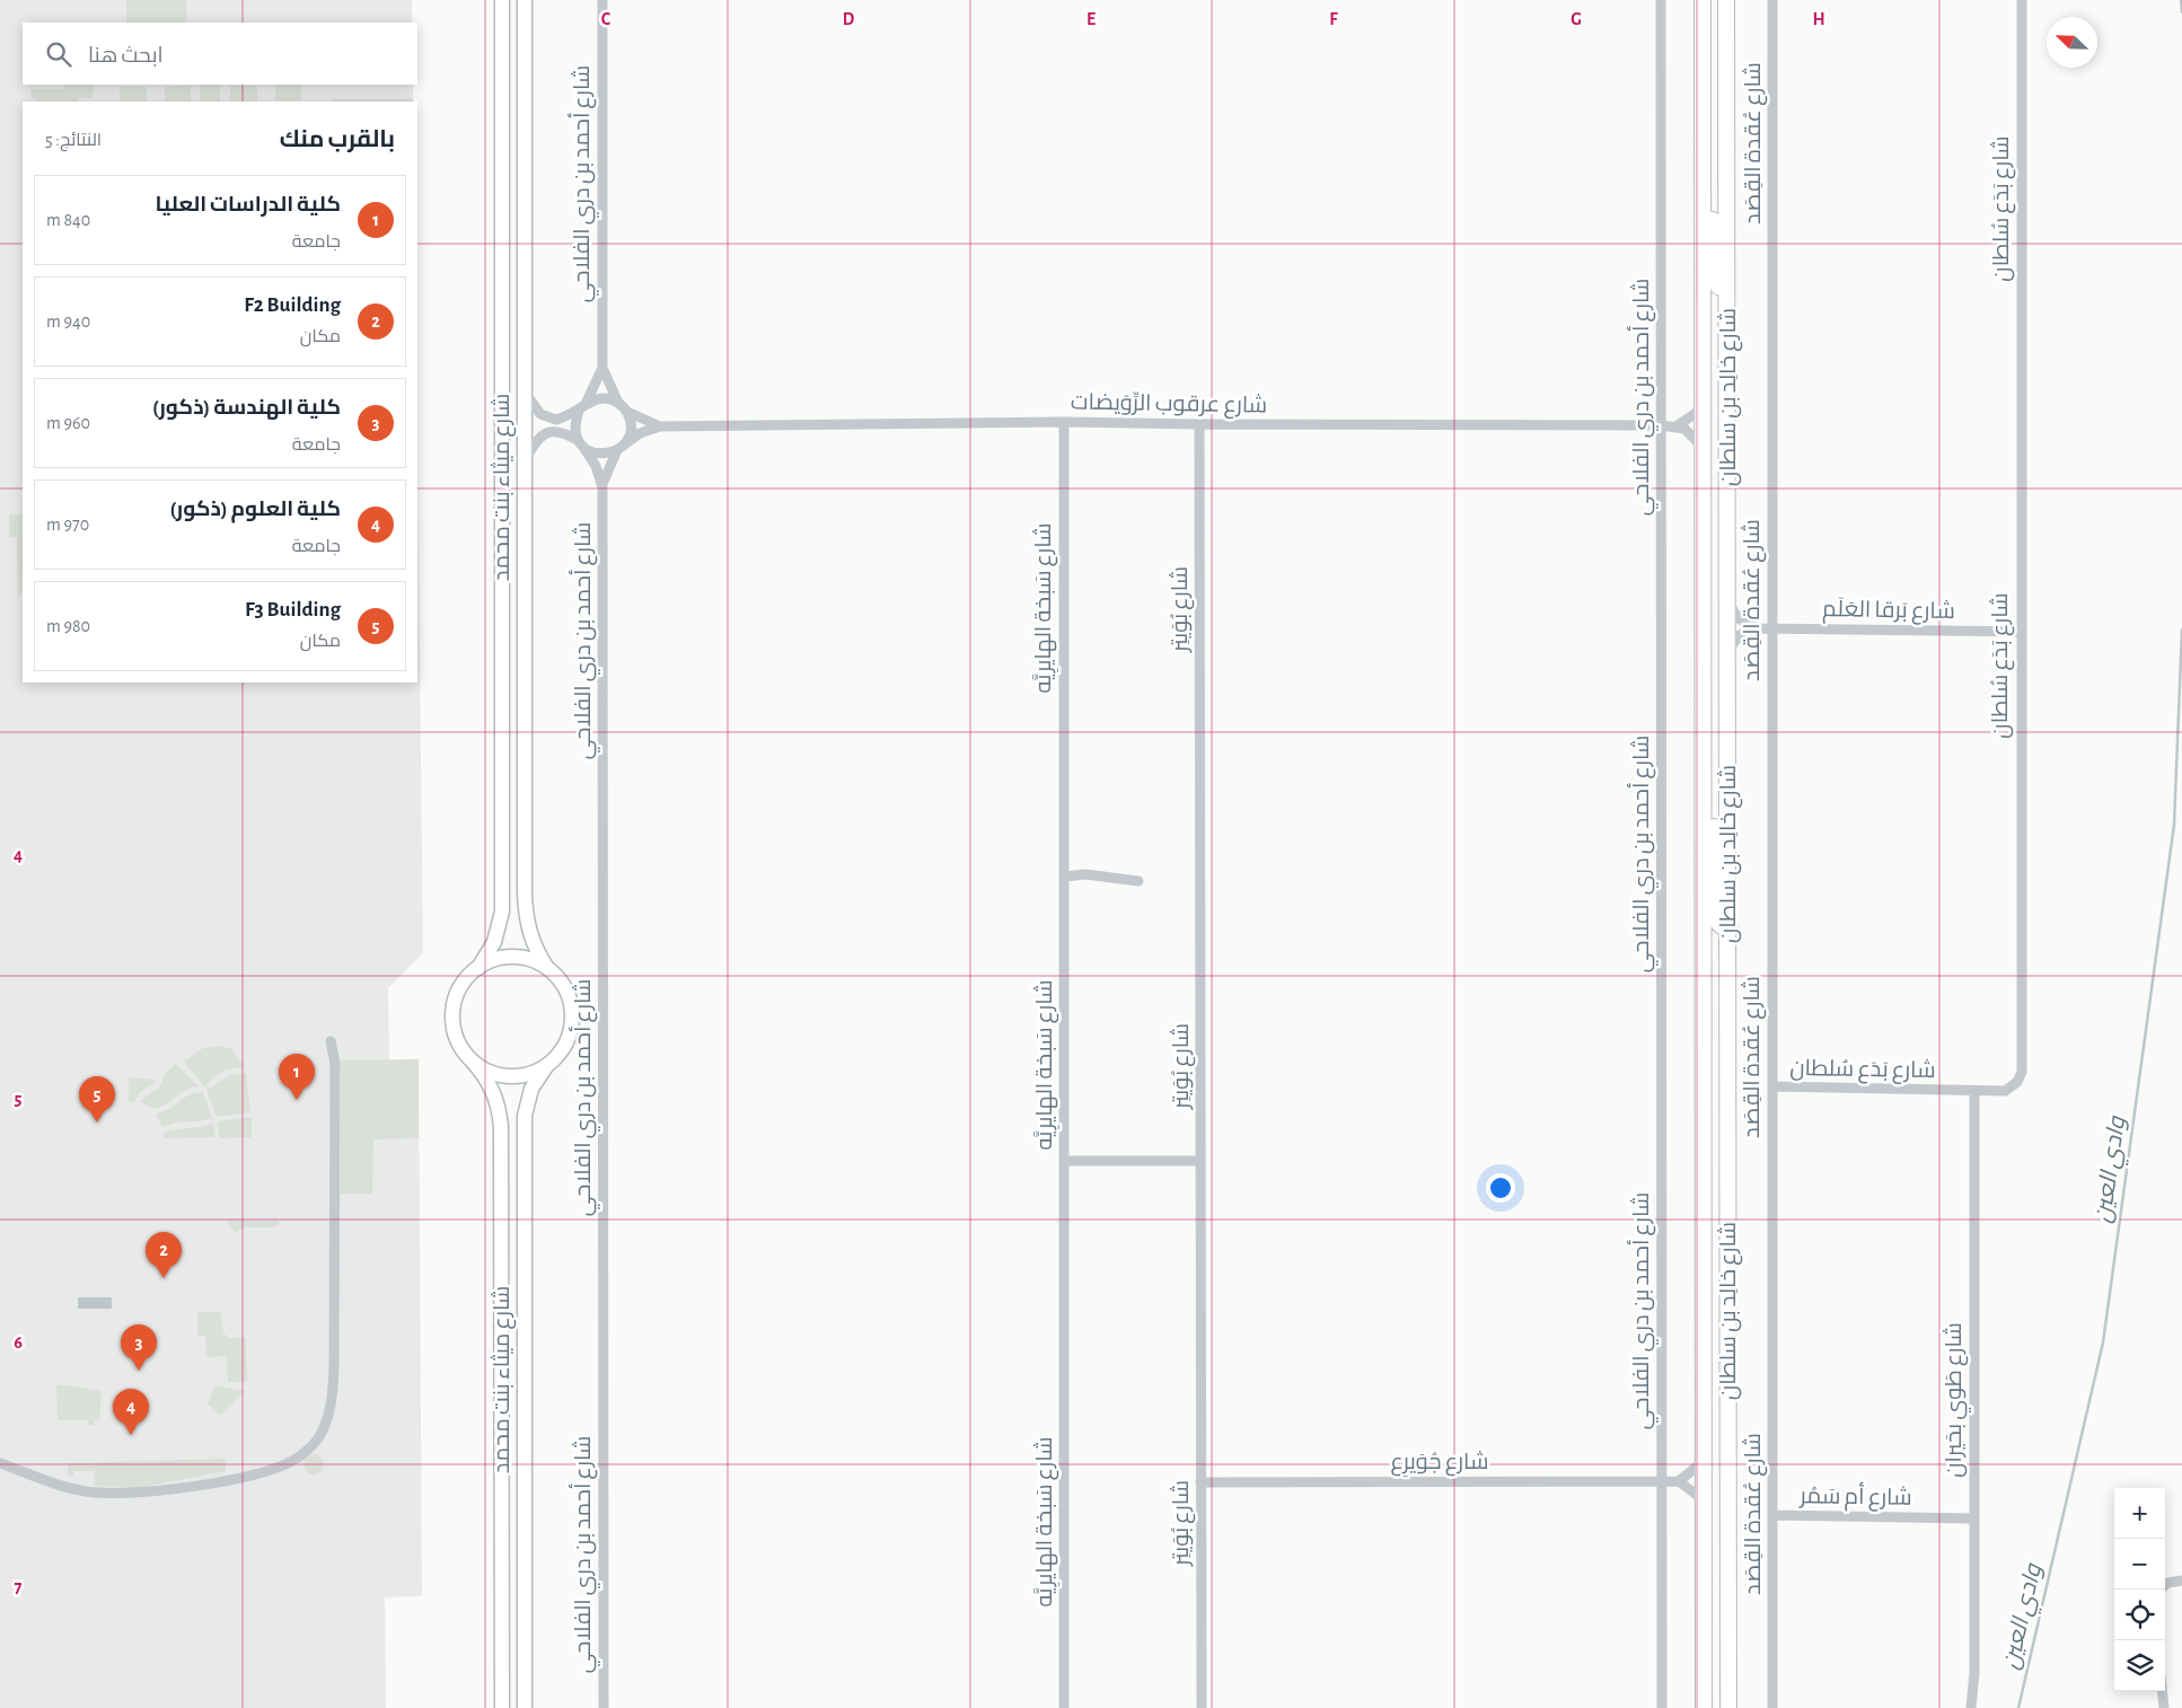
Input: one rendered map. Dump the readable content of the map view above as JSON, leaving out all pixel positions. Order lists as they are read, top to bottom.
{
  "streets": {
    "main road": ["شارع خالِد بن سلطان", "شارع ميثاء بنت محمد"],
    "street": [
      "شارع عُقدة القِصَد",
      "شارع أحمد بن دري الفلاحي",
      "شارع بَدَع سُلطان",
      "شارع عرقوب الرِّوَيضات",
      "شارع سَبخة الهايرِيَّه",
      "شارع بُوَيتِر",
      "شارع بَرقا العَلَم",
      "شارع طَوي بحَيران",
      "شارع جُوَيرِع",
      "شارع أم سَمُر"
    ]
  },
  "crossings": [
    ["شارع عُقدة القِصَد", "شارع بَدَع سُلطان"],
    ["شارع عُقدة القِصَد", "شارع بَرقا العَلَم"],
    ["شارع عُقدة القِصَد", "شارع أم سَمُر"],
    ["شارع أحمد بن دري الفلاحي", "شارع عرقوب الرِّوَيضات"],
    ["شارع أحمد بن دري الفلاحي", "شارع جُوَيرِع"],
    ["شارع بَدَع سُلطان", "شارع بَرقا العَلَم"],
    ["شارع بَدَع سُلطان", "شارع طَوي بحَيران"],
    ["شارع عرقوب الرِّوَيضات", "شارع سَبخة الهايرِيَّه"],
    ["شارع عرقوب الرِّوَيضات", "شارع بُوَيتِر"],
    ["شارع بُوَيتِر", "شارع جُوَيرِع"],
    ["شارع طَوي بحَيران", "شارع أم سَمُر"]
  ],
  "water": ["وادي العين"],
  "north": "top left",
  "page": {
    "search": "ابحث هنا",
    "heading": ["بالقرب منك", "النتائج: 5"],
    "list": [
      {
        "mark": "1",
        "name": "كلية الدراسات العليا",
        "note": "جامعة",
        "value": "840 m"
      },
      {
        "mark": "2",
        "name": "F2 Building",
        "note": "مكان",
        "value": "940 m"
      },
      {
        "mark": "3",
        "name": "كلية الهندسة (ذكور)",
        "note": "جامعة",
        "value": "960 m"
      },
      {
        "mark": "4",
        "name": "كلية العلوم (ذكور)",
        "note": "جامعة",
        "value": "970 m"
      },
      {
        "mark": "5",
        "name": "F3 Building",
        "note": "مكان",
        "value": "980 m"
      }
    ],
    "pins": [
      "1",
      "5",
      "2",
      "3",
      "4"
    ],
    "map_buttons": ["+", "−"]
  },
  "grid": {
    "columns": [
      "C",
      "D",
      "E",
      "F",
      "G",
      "H"
    ],
    "rows": [
      "4",
      "5",
      "6",
      "7"
    ]
  }
}
